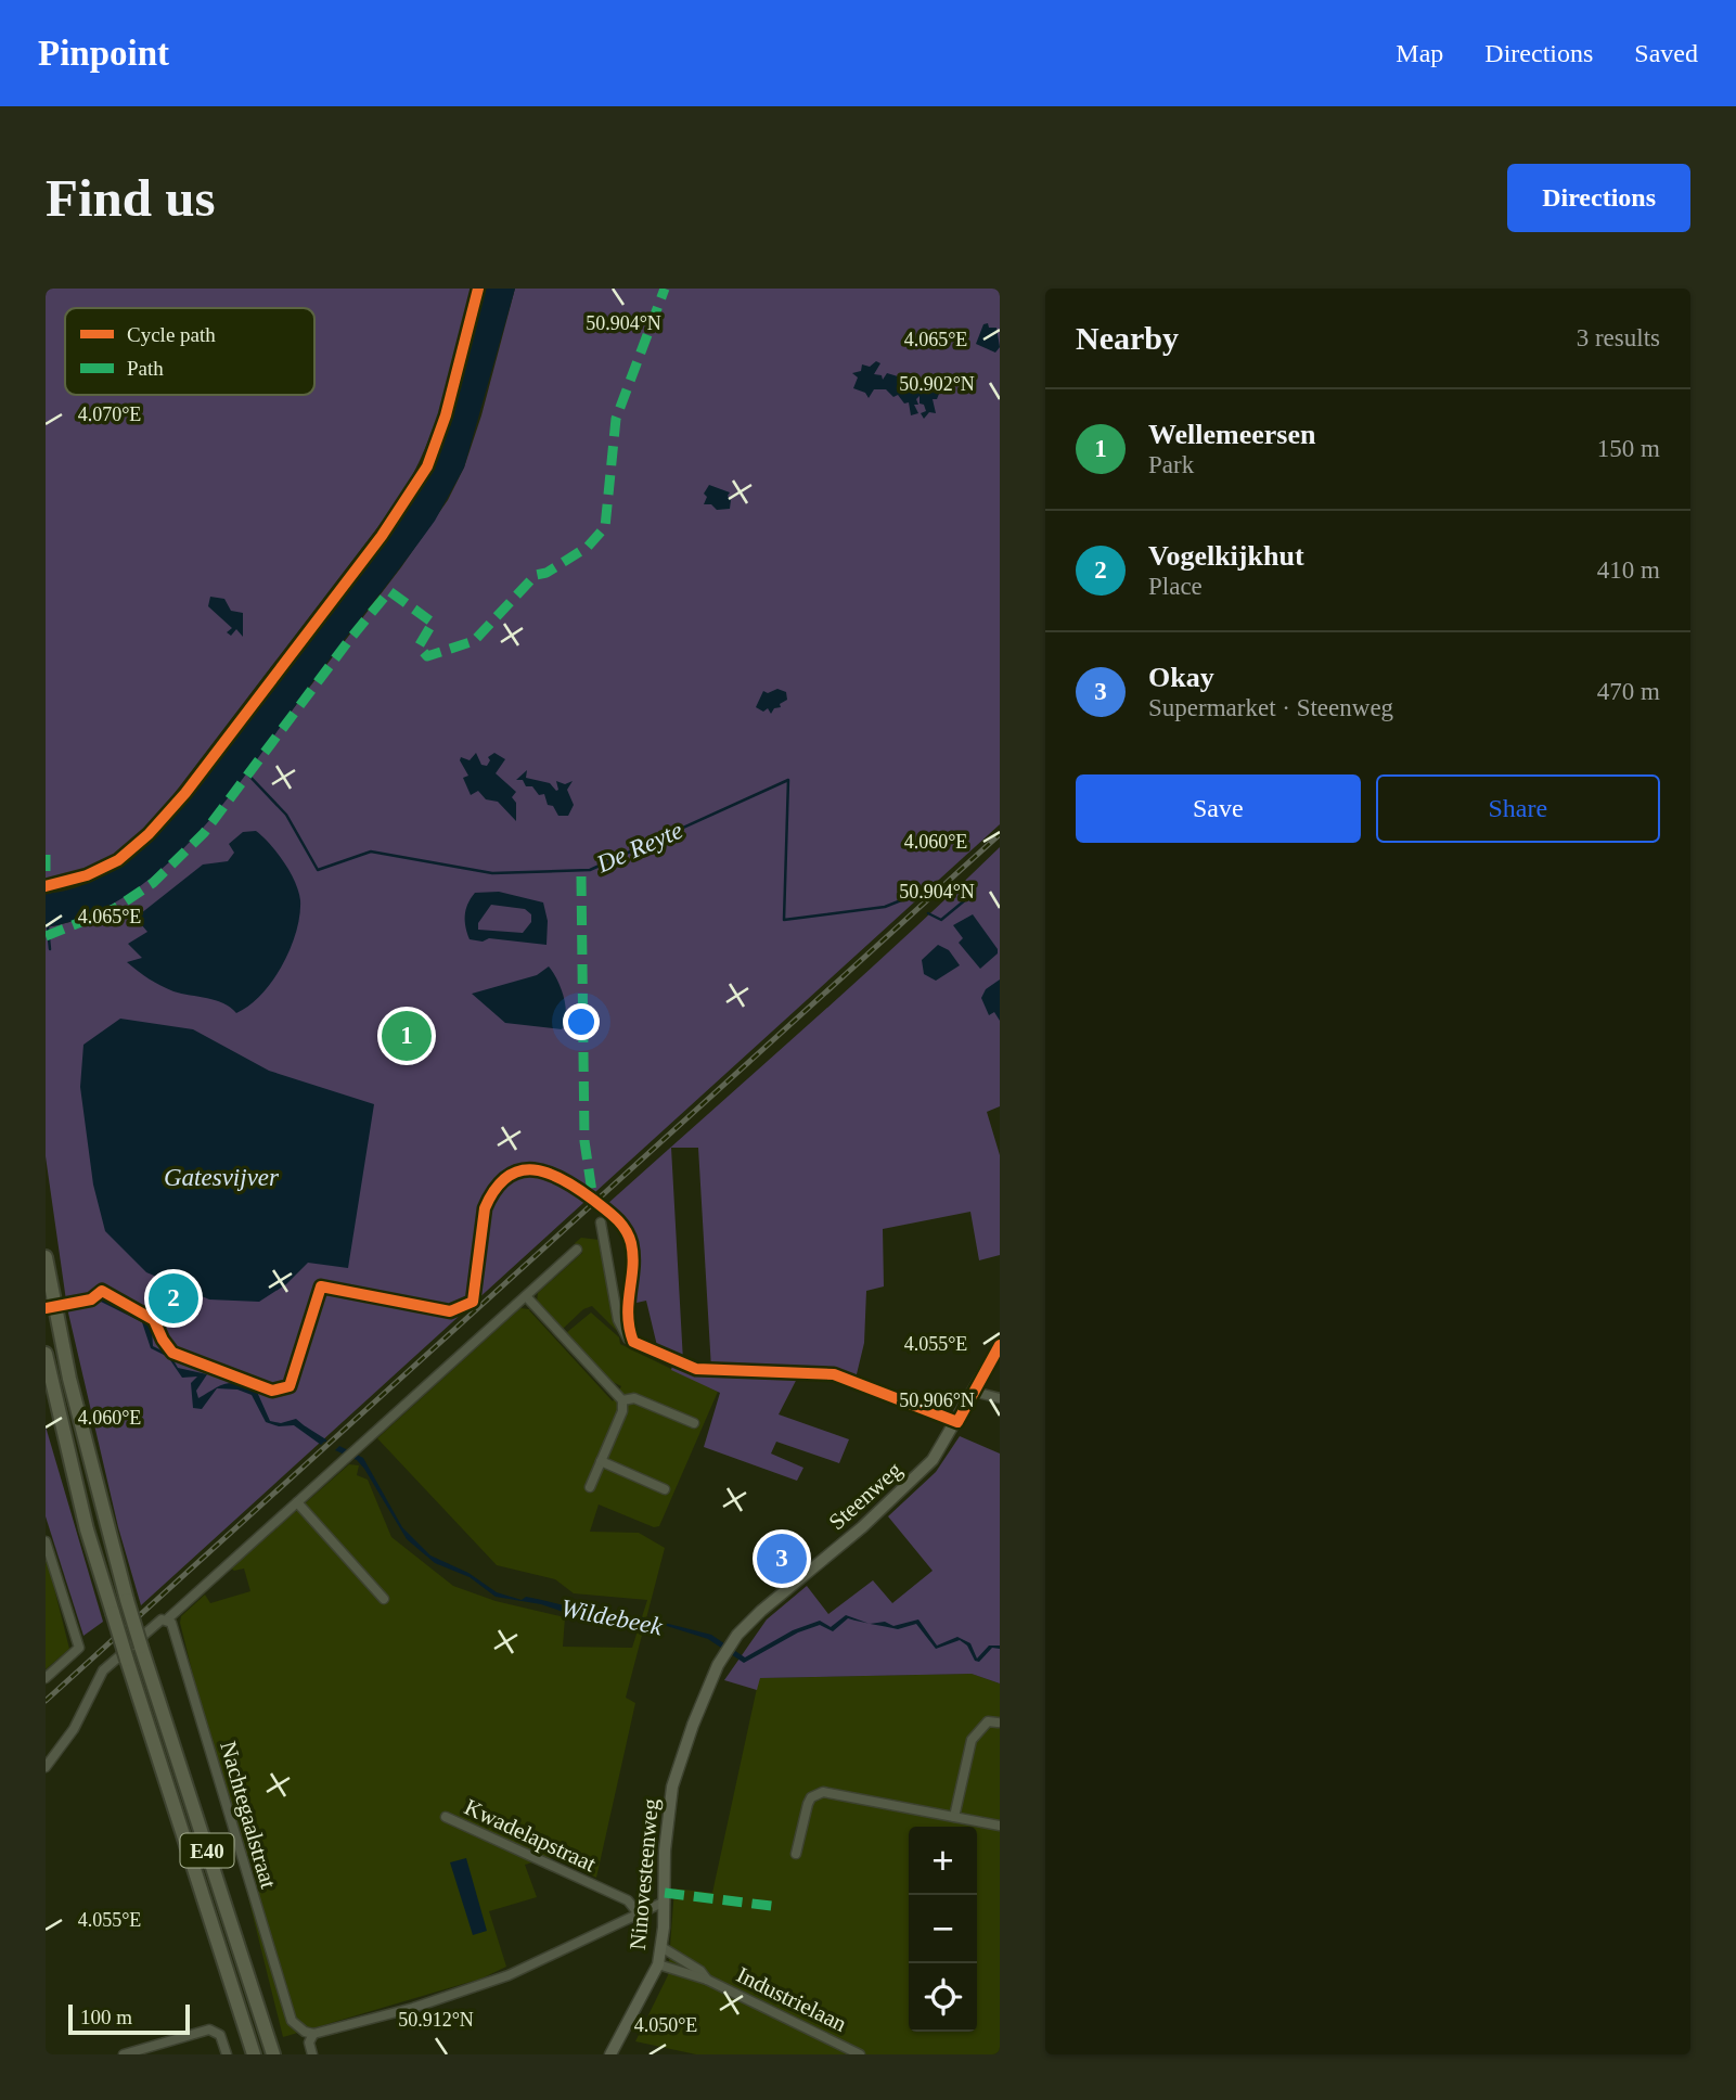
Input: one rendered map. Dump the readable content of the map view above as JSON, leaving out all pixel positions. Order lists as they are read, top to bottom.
{
  "streets": {
    "highway": ["E40"],
    "main road": ["Steenweg", "Ninovesteenweg"],
    "street": ["Nachtegaalstraat", "Kwadelapstraat", "Industrielaan"]
  },
  "crossings": [
    ["Steenweg", "Ninovesteenweg"],
    ["Ninovesteenweg", "Industrielaan"]
  ],
  "water": ["De Reyte", "Gatesvijver", "Wildebeek"],
  "legend": ["Cycle path", "Path"],
  "scale_bar": "100 m",
  "page": {
    "header": "Pinpoint",
    "nav": ["Map", "Directions", "Saved"],
    "buttons": [
      "Directions",
      ["Save", "Share"]
    ],
    "title": "Find us",
    "heading": ["Nearby", "3 results"],
    "list": [
      {
        "mark": "1",
        "name": "Wellemeersen",
        "note": "Park",
        "value": "150 m"
      },
      {
        "mark": "2",
        "name": "Vogelkijkhut",
        "note": "Place",
        "value": "410 m"
      },
      {
        "mark": "3",
        "name": "Okay",
        "note": "Supermarket · Steenweg",
        "value": "470 m"
      }
    ],
    "pins": ["1", "2", "3"],
    "map_buttons": ["+", "−"],
    "scale": "100 m"
  },
  "coordinates": [
    "50.904°N",
    "4.065°E",
    "50.902°N",
    "4.070°E",
    "4.060°E",
    "4.055°E",
    "50.906°N",
    "50.912°N",
    "4.050°E"
  ]
}
